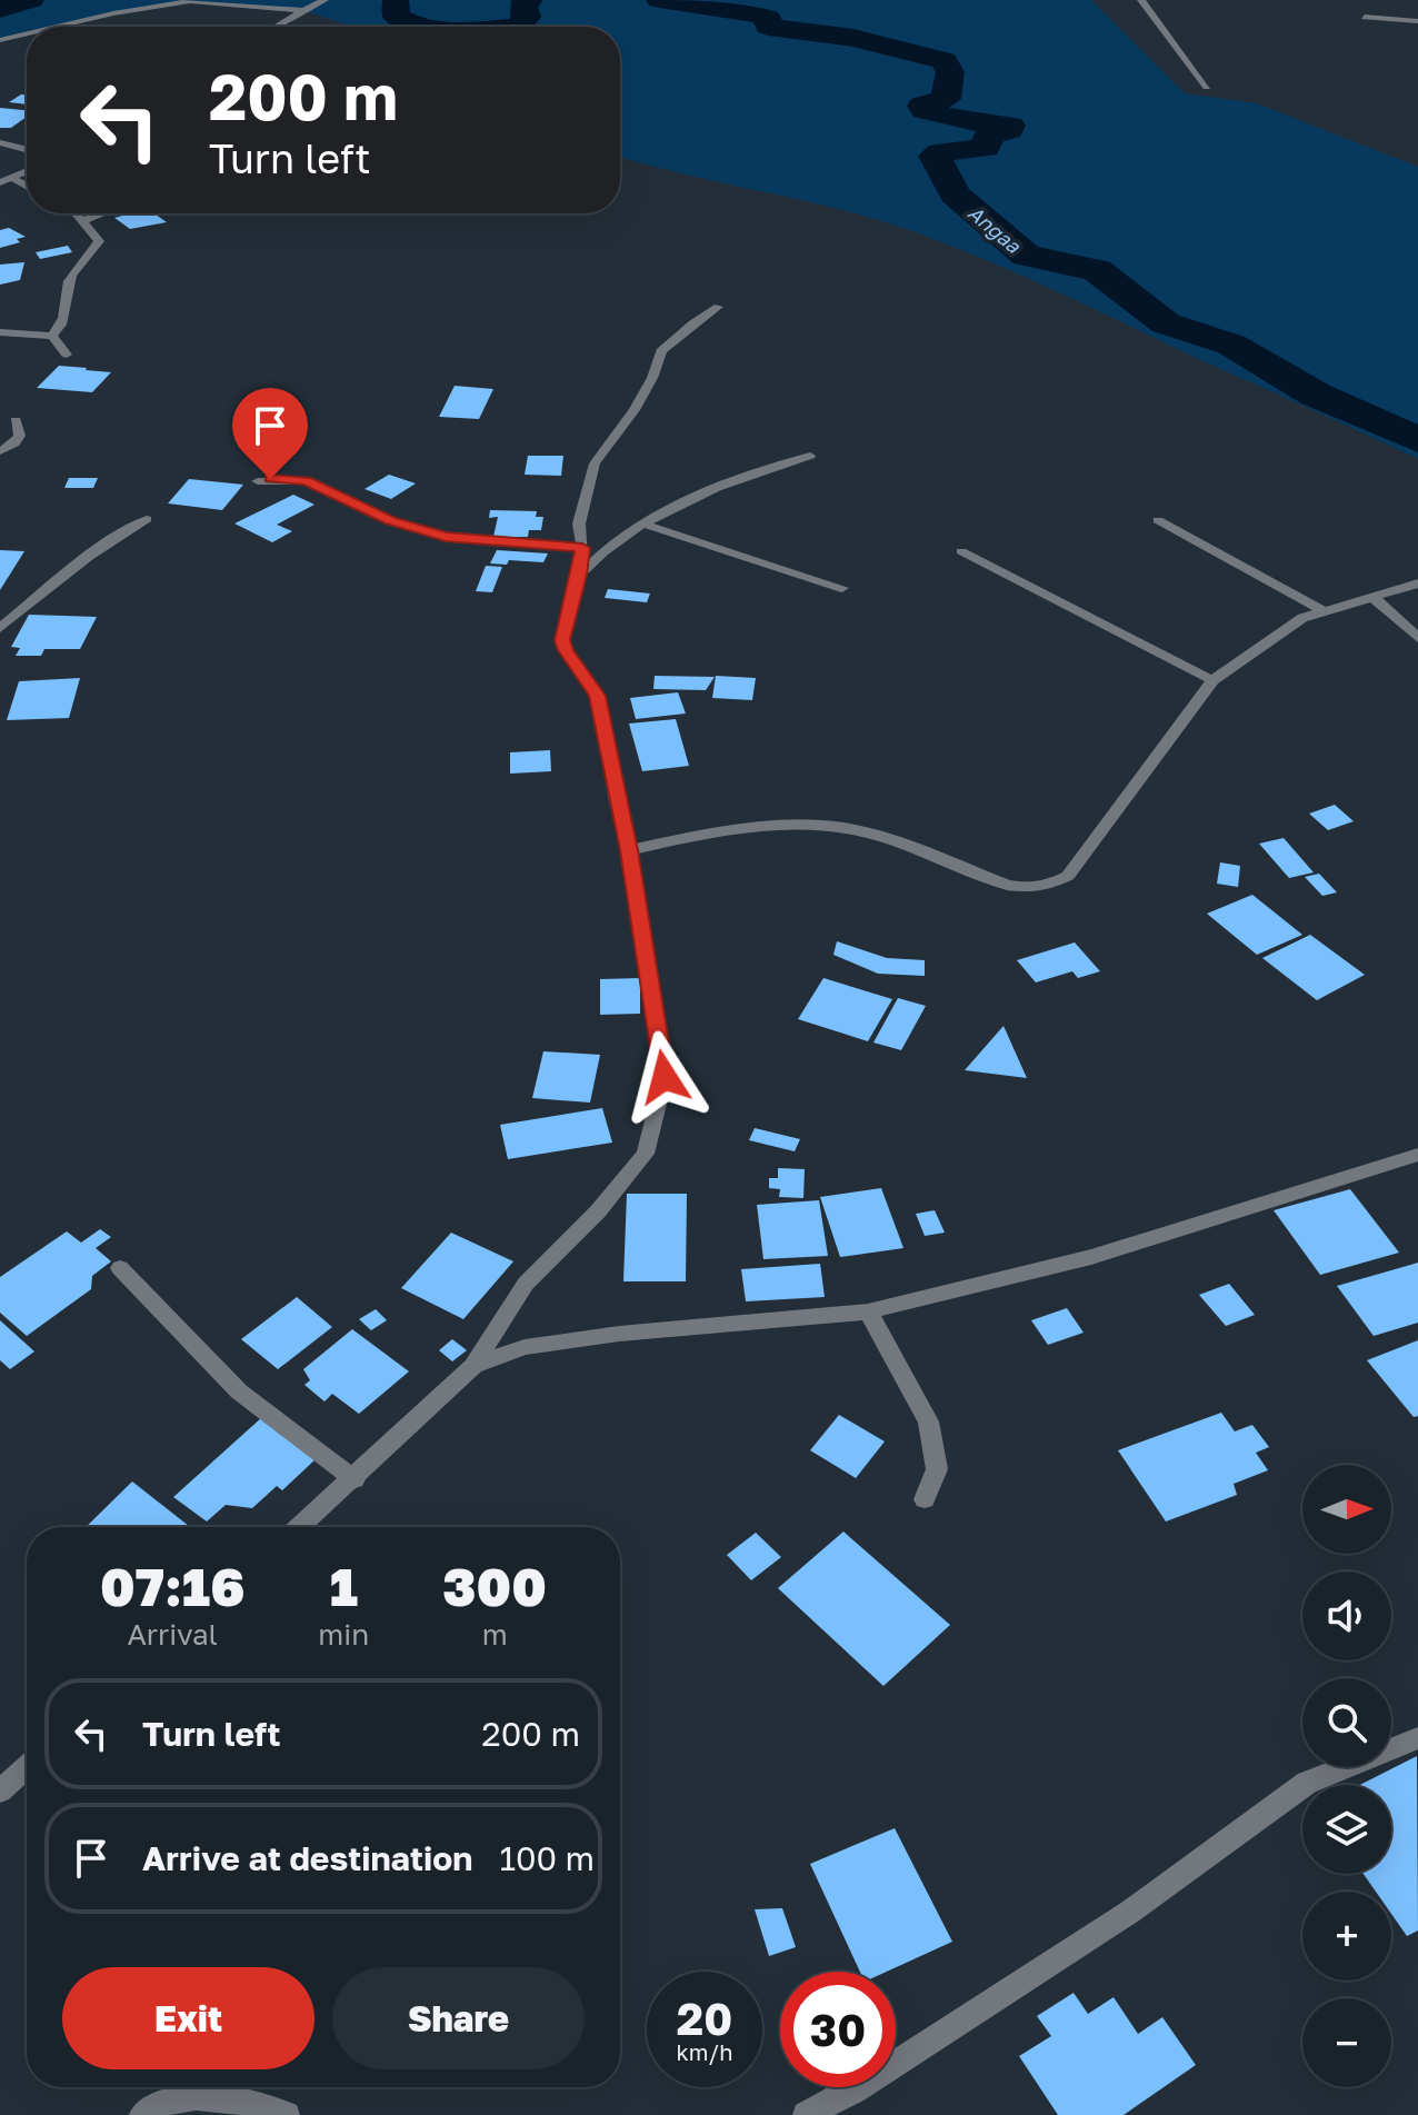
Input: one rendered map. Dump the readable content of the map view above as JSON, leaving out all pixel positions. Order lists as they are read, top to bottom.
{
  "water": ["Angaa"],
  "north": "right",
  "page": {
    "turn": ["200 m", "Turn left"],
    "map_buttons": ["+", "−"],
    "eta": [
      "07:16",
      "Arrival",
      "1",
      "min",
      "300",
      "m"
    ],
    "list": [
      {
        "name": "Turn left",
        "value": "200 m"
      },
      {
        "name": "Arrive at destination",
        "value": "100 m"
      }
    ],
    "buttons": ["Exit", "Share"],
    "speed": "20 km/h",
    "limit": "30"
  }
}
